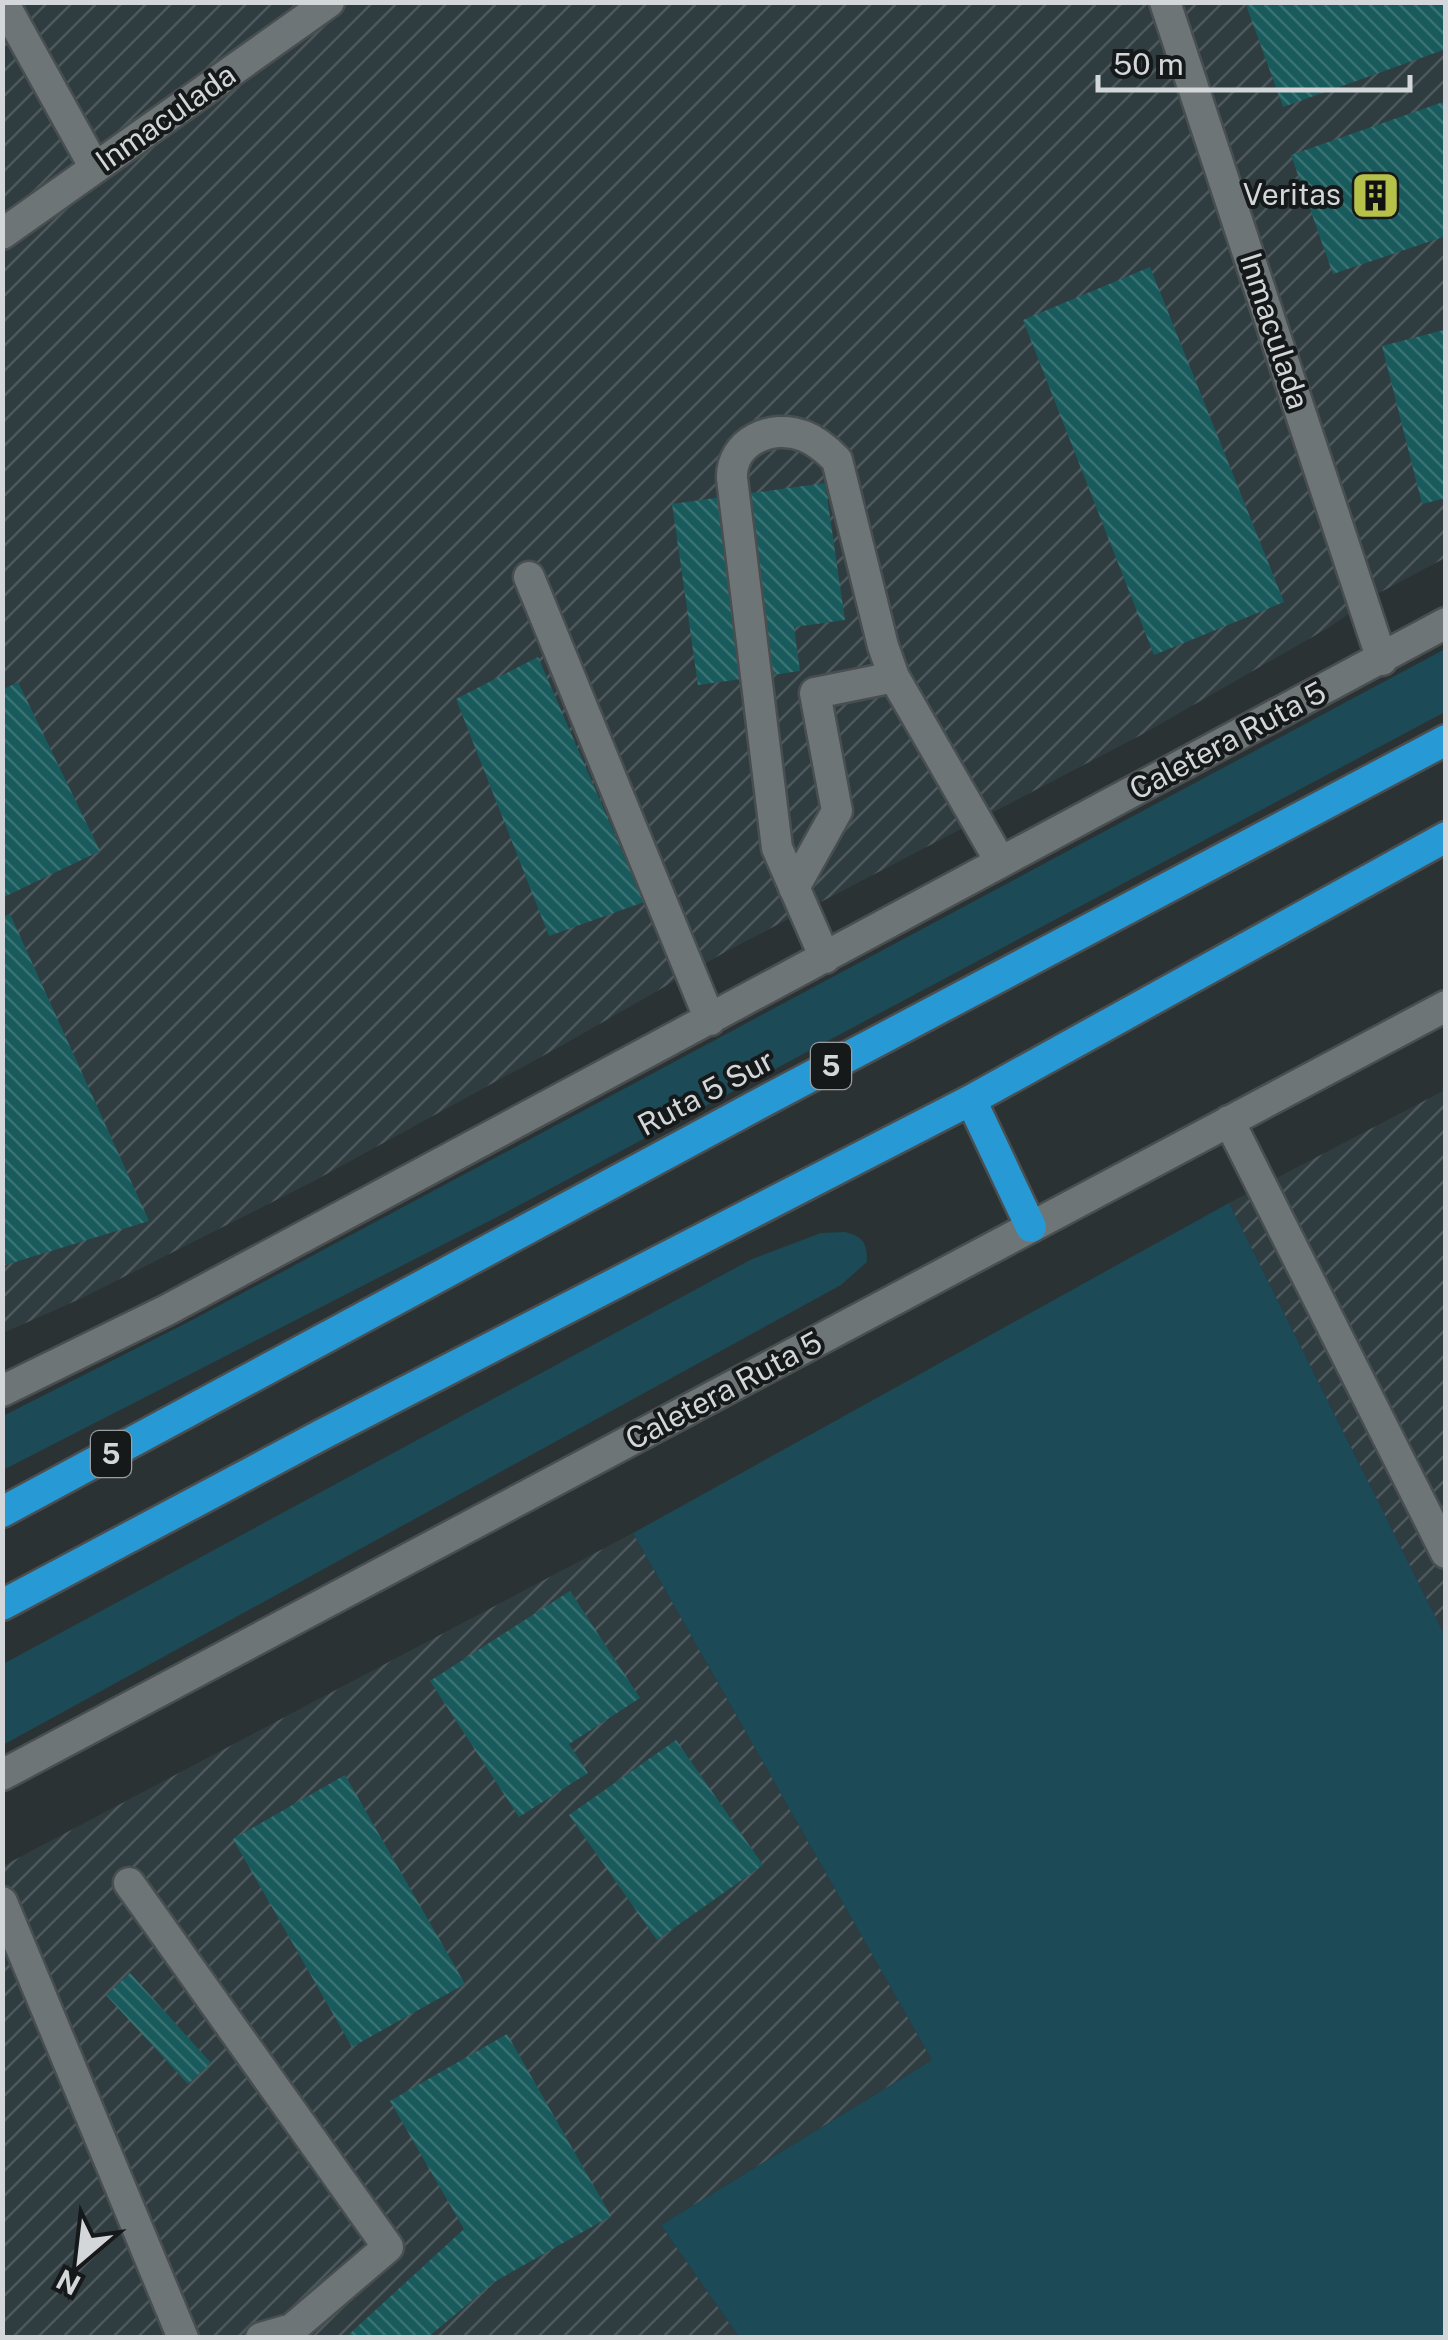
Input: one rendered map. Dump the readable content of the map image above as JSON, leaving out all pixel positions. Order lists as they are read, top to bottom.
{
  "streets": {
    "highway": ["5", "Ruta 5 Sur"],
    "street": ["Inmaculada", "Caletera Ruta 5"]
  },
  "crossings": [
    ["Inmaculada", "Caletera Ruta 5"]
  ],
  "places": {
    "building": ["Veritas"]
  },
  "scale_bar": "50 m",
  "north": "bottom left"
}
